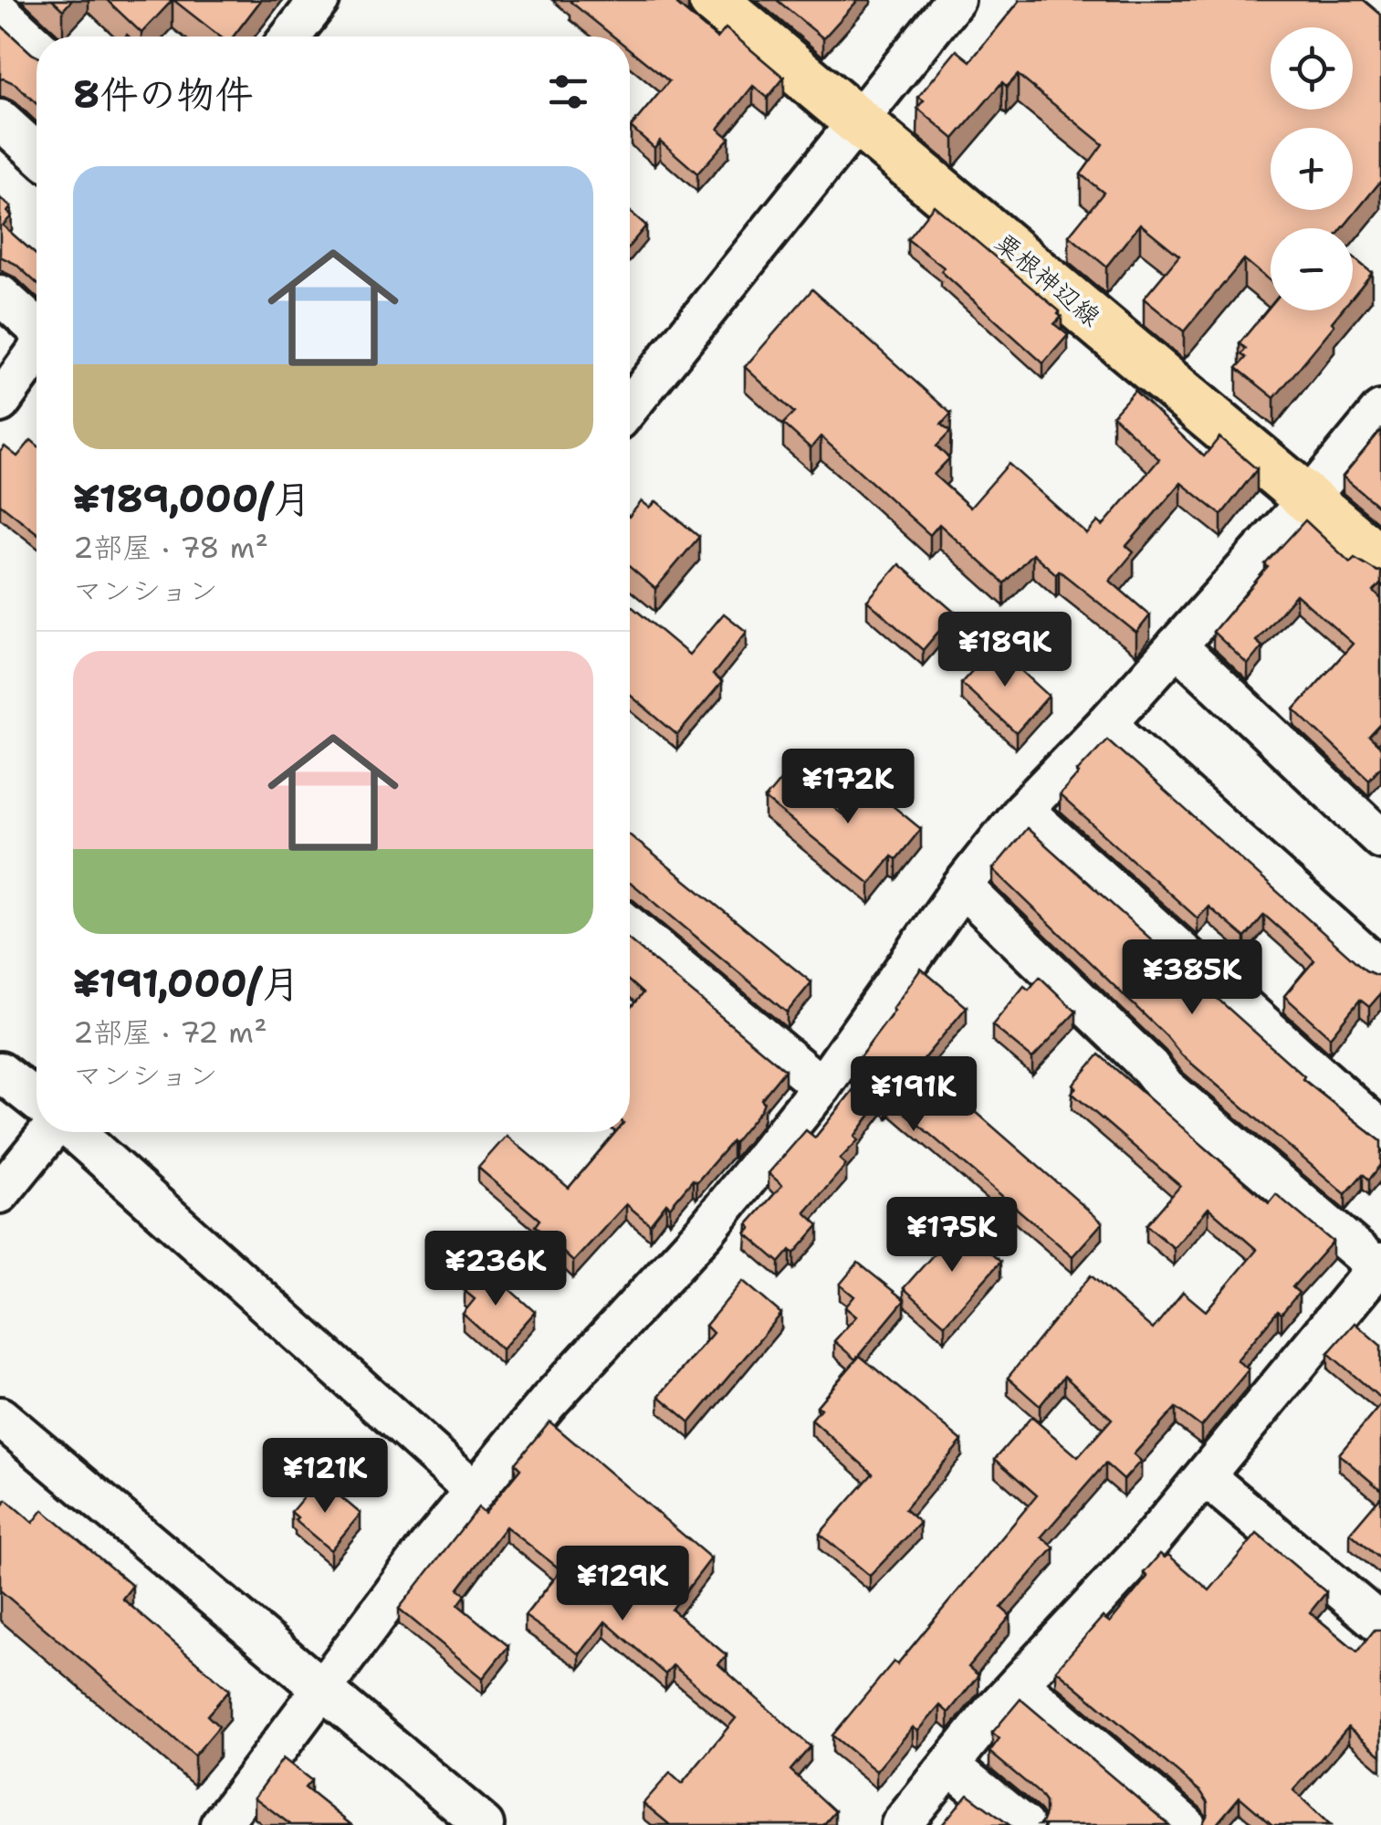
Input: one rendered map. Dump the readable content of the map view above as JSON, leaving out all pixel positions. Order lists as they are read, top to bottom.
{
  "streets": {
    "main road": ["粟根神辺線"]
  },
  "page": {
    "map_buttons": ["+", "−"],
    "heading": "8件の物件",
    "list": [
      {
        "name": "¥189,000/月",
        "note": "2部屋 · 78 m² · マンション"
      },
      {
        "name": "¥191,000/月",
        "note": "2部屋 · 72 m² · マンション"
      }
    ],
    "price": [
      "¥189K",
      "¥172K",
      "¥385K",
      "¥191K",
      "¥175K",
      "¥236K",
      "¥121K",
      "¥129K"
    ]
  }
}
